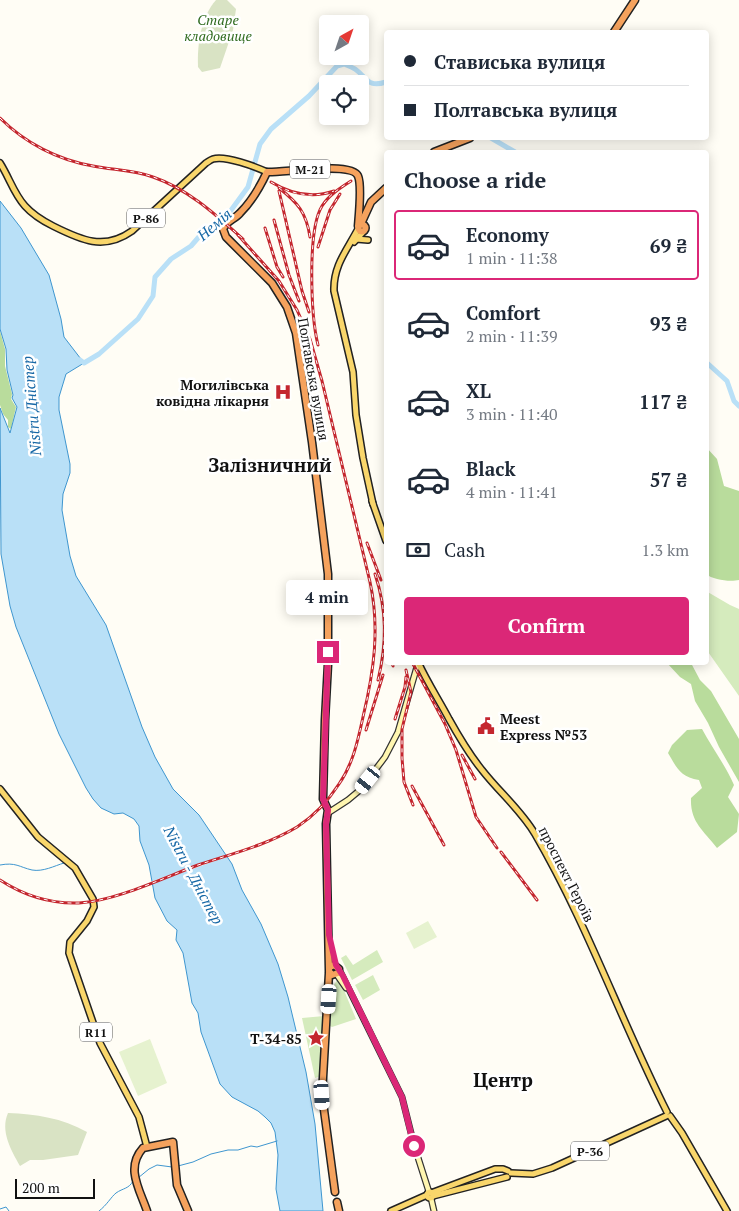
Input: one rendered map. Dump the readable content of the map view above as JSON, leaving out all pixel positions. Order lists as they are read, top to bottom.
{
  "streets": {
    "highway": ["М-21", "Полтавська вулиця"],
    "main road": [
      "Р-86",
      "проспект Героїв",
      "R11",
      "Р-36"
    ]
  },
  "crossings": [
    ["М-21", "Р-86"],
    ["М-21", "Полтавська вулиця"],
    ["Р-86", "Полтавська вулиця"],
    ["проспект Героїв", "Р-36"]
  ],
  "districts": ["Залізничний", "Центр"],
  "water": ["Немія", "Nistru Дністер", "Nistru - Дністер"],
  "parks": ["Старе кладовище"],
  "places": {
    "hospital": ["Могилівська ковідна лікарня"],
    "public building": ["Meest Express №53"],
    "place": ["Т-34-85"]
  },
  "scale_bar": "200 m",
  "north": "top right",
  "page": {
    "banner": ["Стависька вулиця", "Полтавська вулиця"],
    "heading": "Choose a ride",
    "list": [
      {
        "name": "Economy",
        "note": "1 min · 11:38",
        "value": "69 ₴"
      },
      {
        "name": "Comfort",
        "note": "2 min · 11:39",
        "value": "93 ₴"
      },
      {
        "name": "XL",
        "note": "3 min · 11:40",
        "value": "117 ₴"
      },
      {
        "name": "Black",
        "note": "4 min · 11:41",
        "value": "57 ₴"
      }
    ],
    "pay": ["Cash", "1.3 km"],
    "bubble": "4 min",
    "buttons": "Confirm",
    "scale": "200 m"
  }
}
